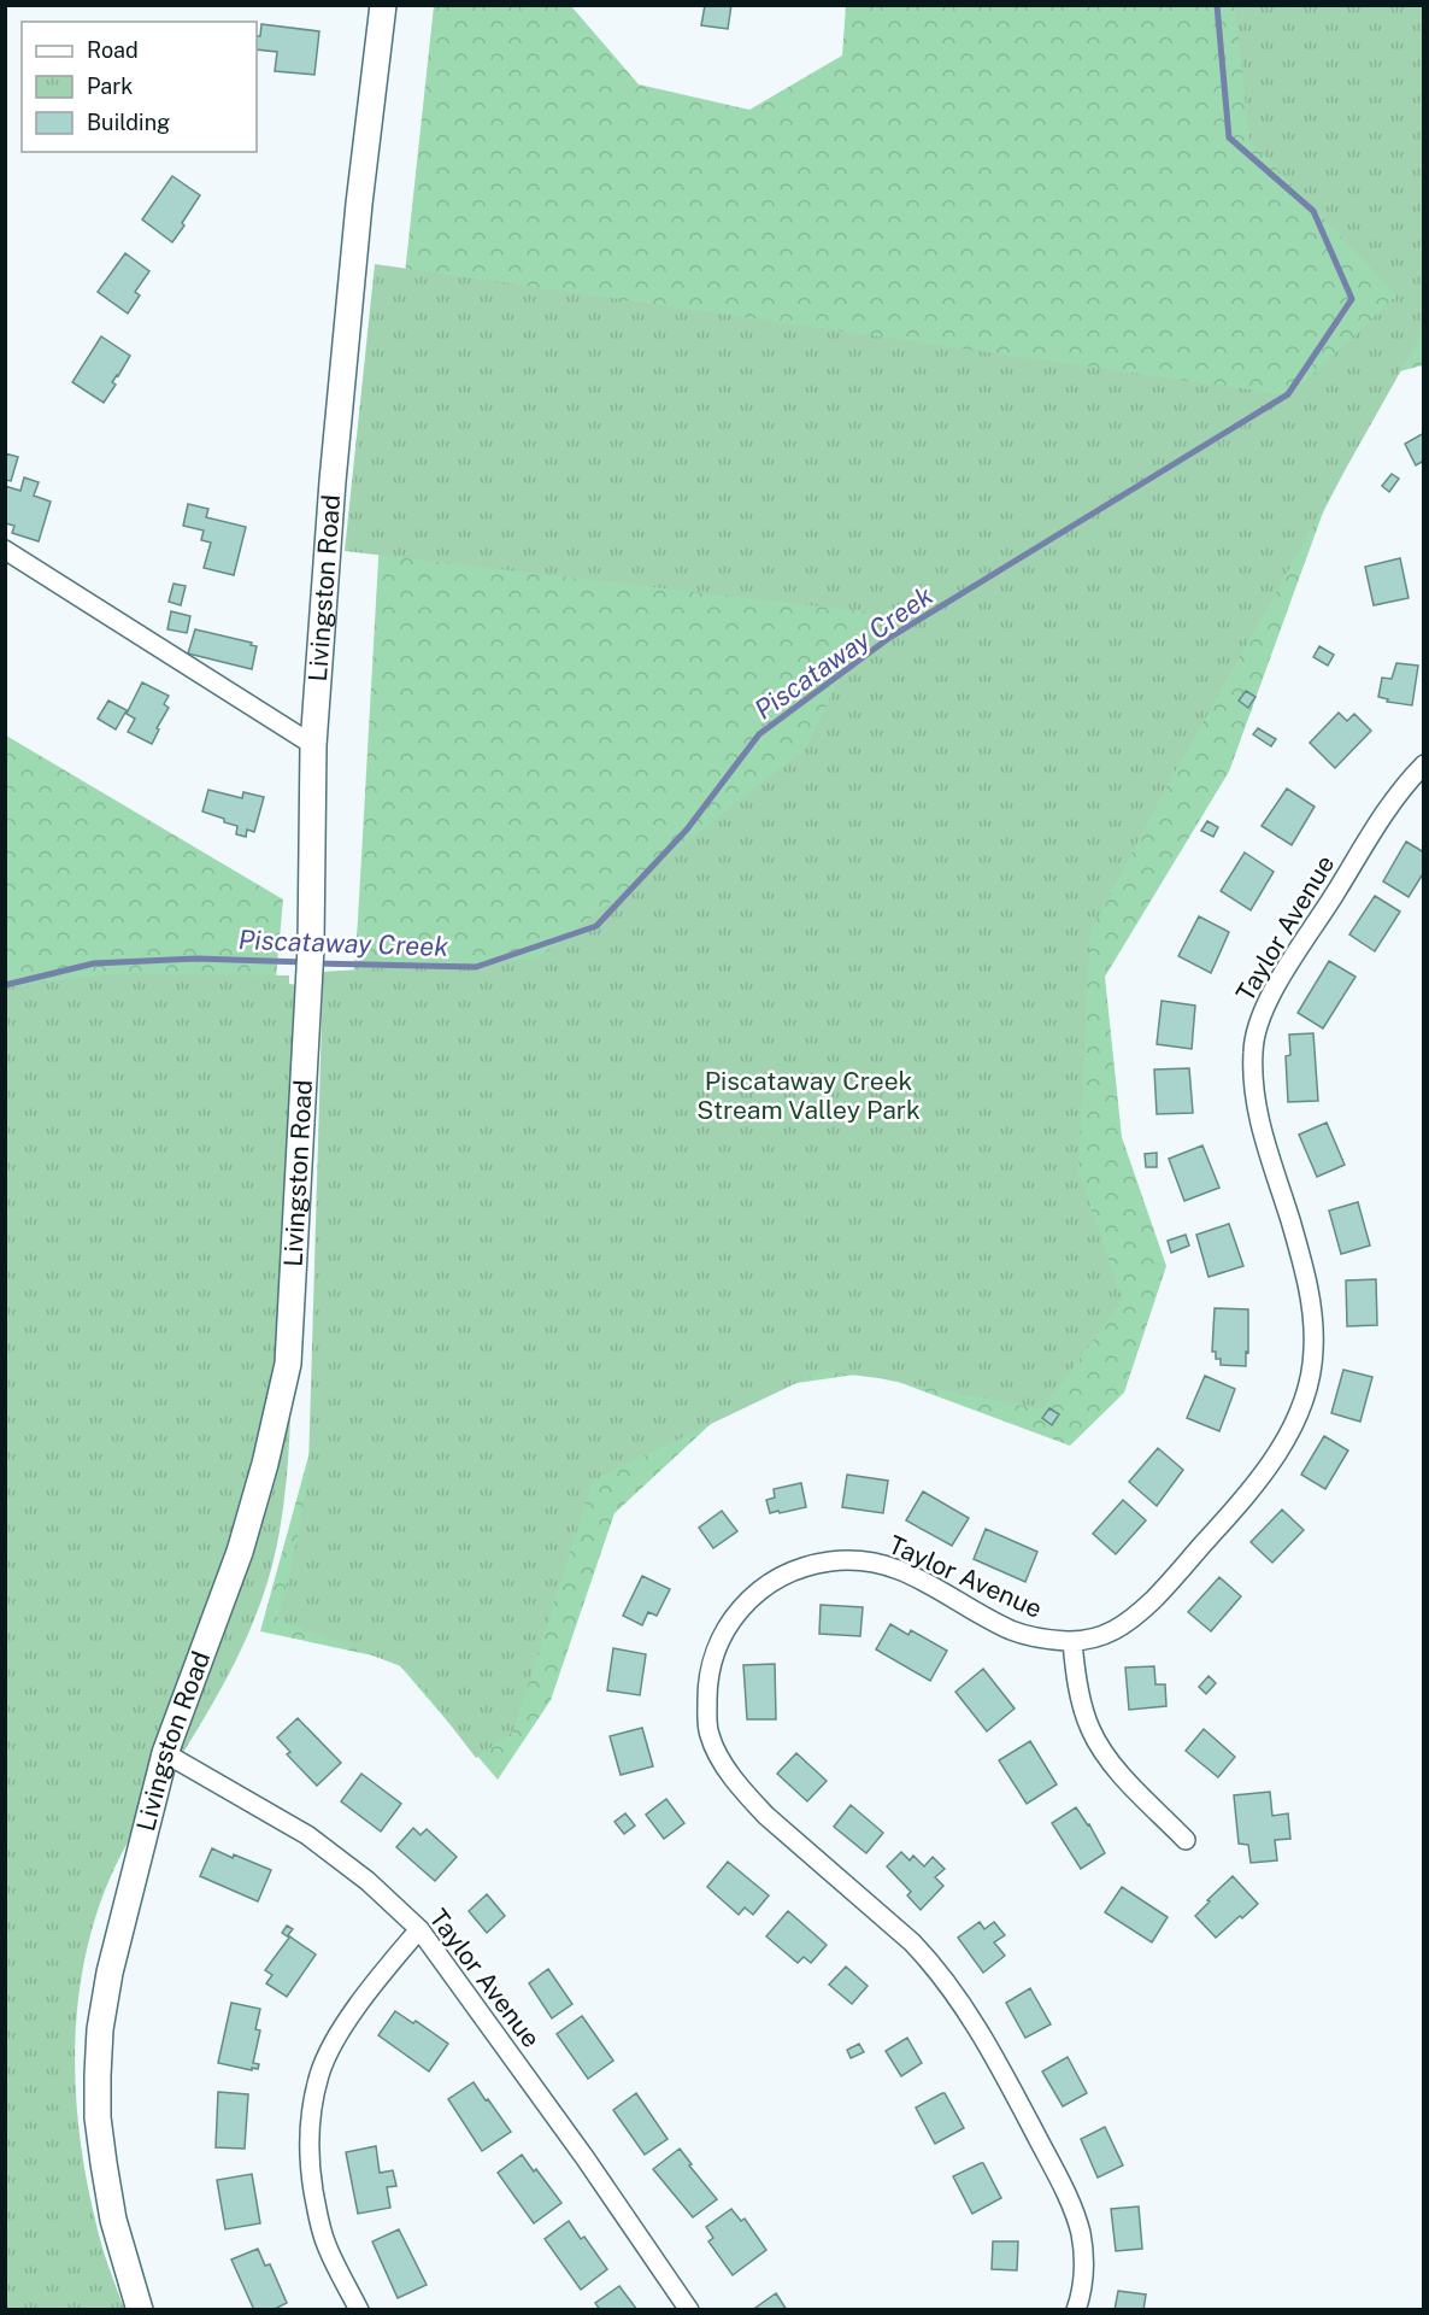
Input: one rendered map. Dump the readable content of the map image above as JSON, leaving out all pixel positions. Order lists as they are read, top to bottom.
{
  "streets": {
    "main road": ["Livingston Road"],
    "street": ["Taylor Avenue"]
  },
  "crossings": [
    ["Livingston Road", "Taylor Avenue"]
  ],
  "water": ["Piscataway Creek"],
  "parks": ["Piscataway Creek Stream Valley Park"],
  "legend": ["Road", "Park", "Building"]
}
